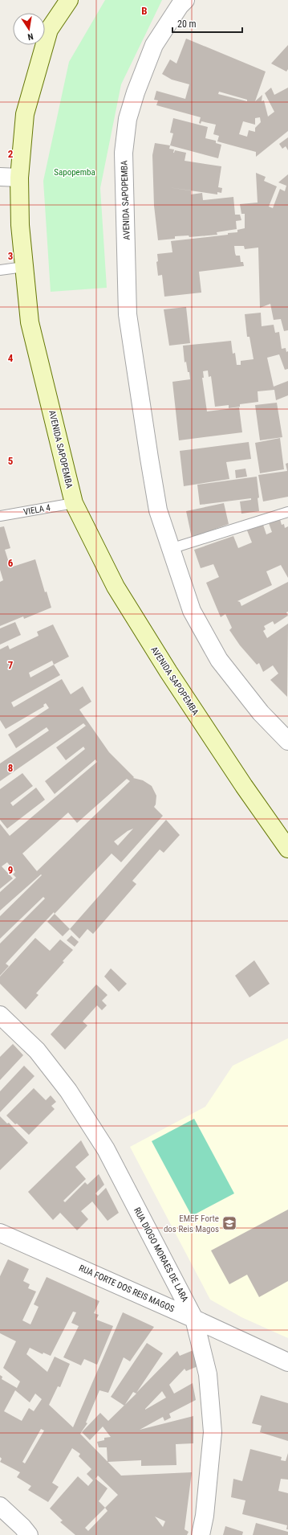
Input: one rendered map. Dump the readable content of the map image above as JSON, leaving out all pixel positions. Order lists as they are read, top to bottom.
{
  "streets": {
    "main road": ["AVENIDA SAPOPEMBA"],
    "street": ["RUA DIOGO MORAES DE LARA", "RUA FORTE DOS REIS MAGOS"],
    "lane": ["VIELA 4"]
  },
  "crossings": [
    ["AVENIDA SAPOPEMBA", "VIELA 4"],
    ["RUA DIOGO MORAES DE LARA", "RUA FORTE DOS REIS MAGOS"]
  ],
  "parks": ["Sapopemba"],
  "places": {
    "school or university": ["EMEF Forte dos Reis Magos"]
  },
  "scale_bar": "20 m",
  "north": "bottom",
  "grid": {
    "columns": ["B"],
    "rows": [
      "2",
      "3",
      "4",
      "5",
      "6",
      "7",
      "8",
      "9"
    ]
  }
}
